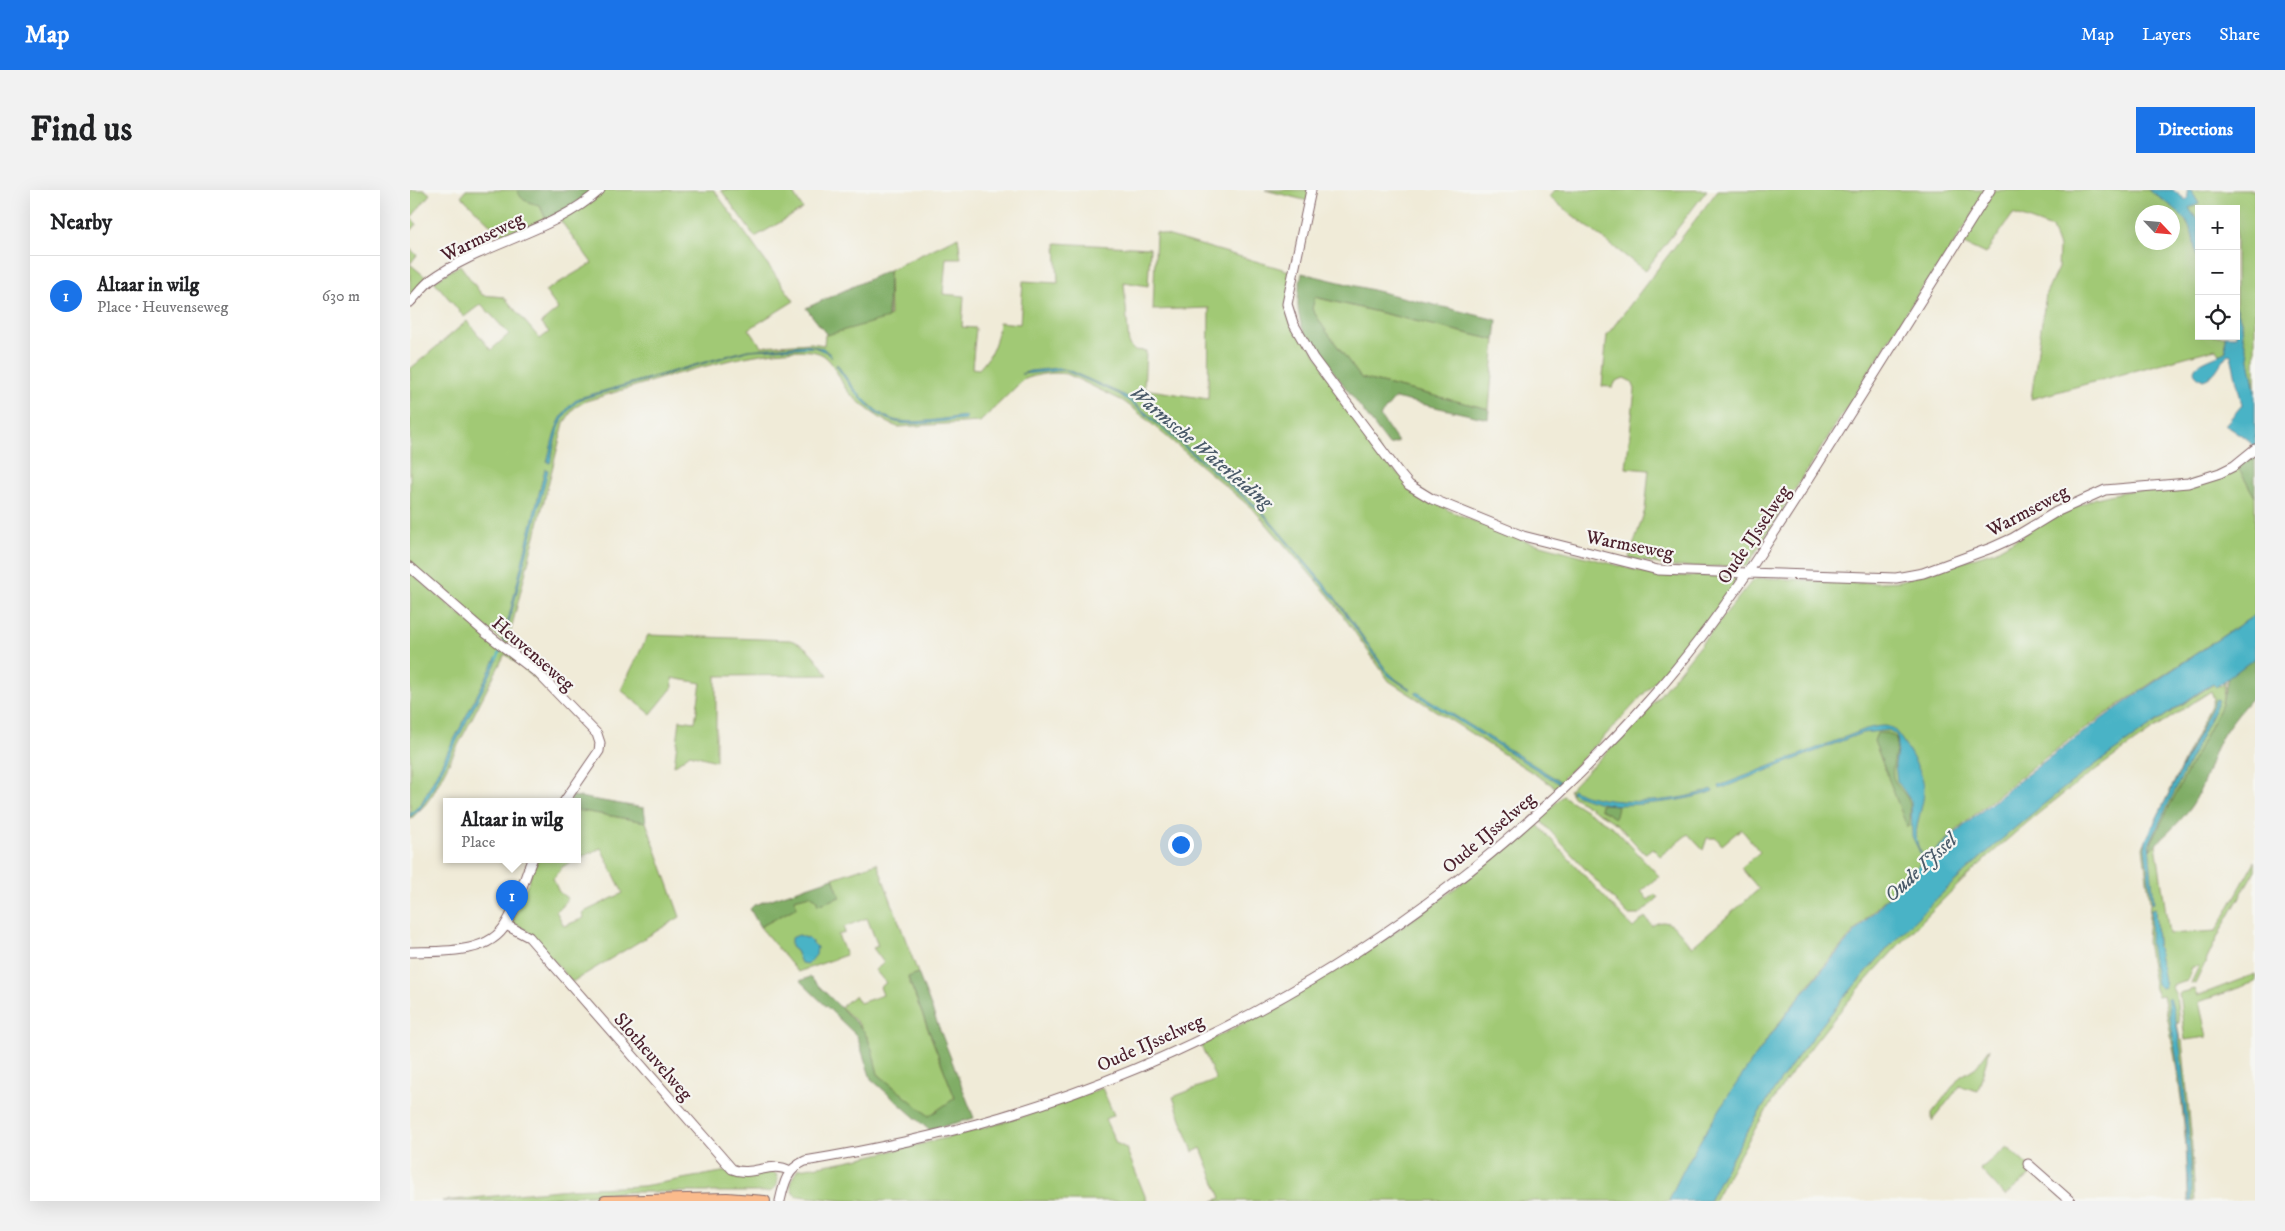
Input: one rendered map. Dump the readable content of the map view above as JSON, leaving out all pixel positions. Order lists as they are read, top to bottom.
{
  "streets": {
    "street": [
      "Warmseweg",
      "Oude IJsselweg",
      "Heuvenseweg",
      "Slotheuvelweg"
    ]
  },
  "crossings": [
    ["Warmseweg", "Oude IJsselweg"],
    ["Oude IJsselweg", "Slotheuvelweg"]
  ],
  "water": ["Warmsche Waterleiding", "Oude IJssel"],
  "north": "bottom right",
  "page": {
    "header": "Map",
    "nav": ["Map", "Layers", "Share"],
    "buttons": "Directions",
    "title": "Find us",
    "heading": "Nearby",
    "map_buttons": ["+", "−"],
    "list": [
      {
        "mark": "1",
        "name": "Altaar in wilg",
        "note": "Place · Heuvenseweg",
        "value": "630 m"
      }
    ],
    "popup": ["Altaar in wilg", "Place"],
    "pins": "1"
  }
}
